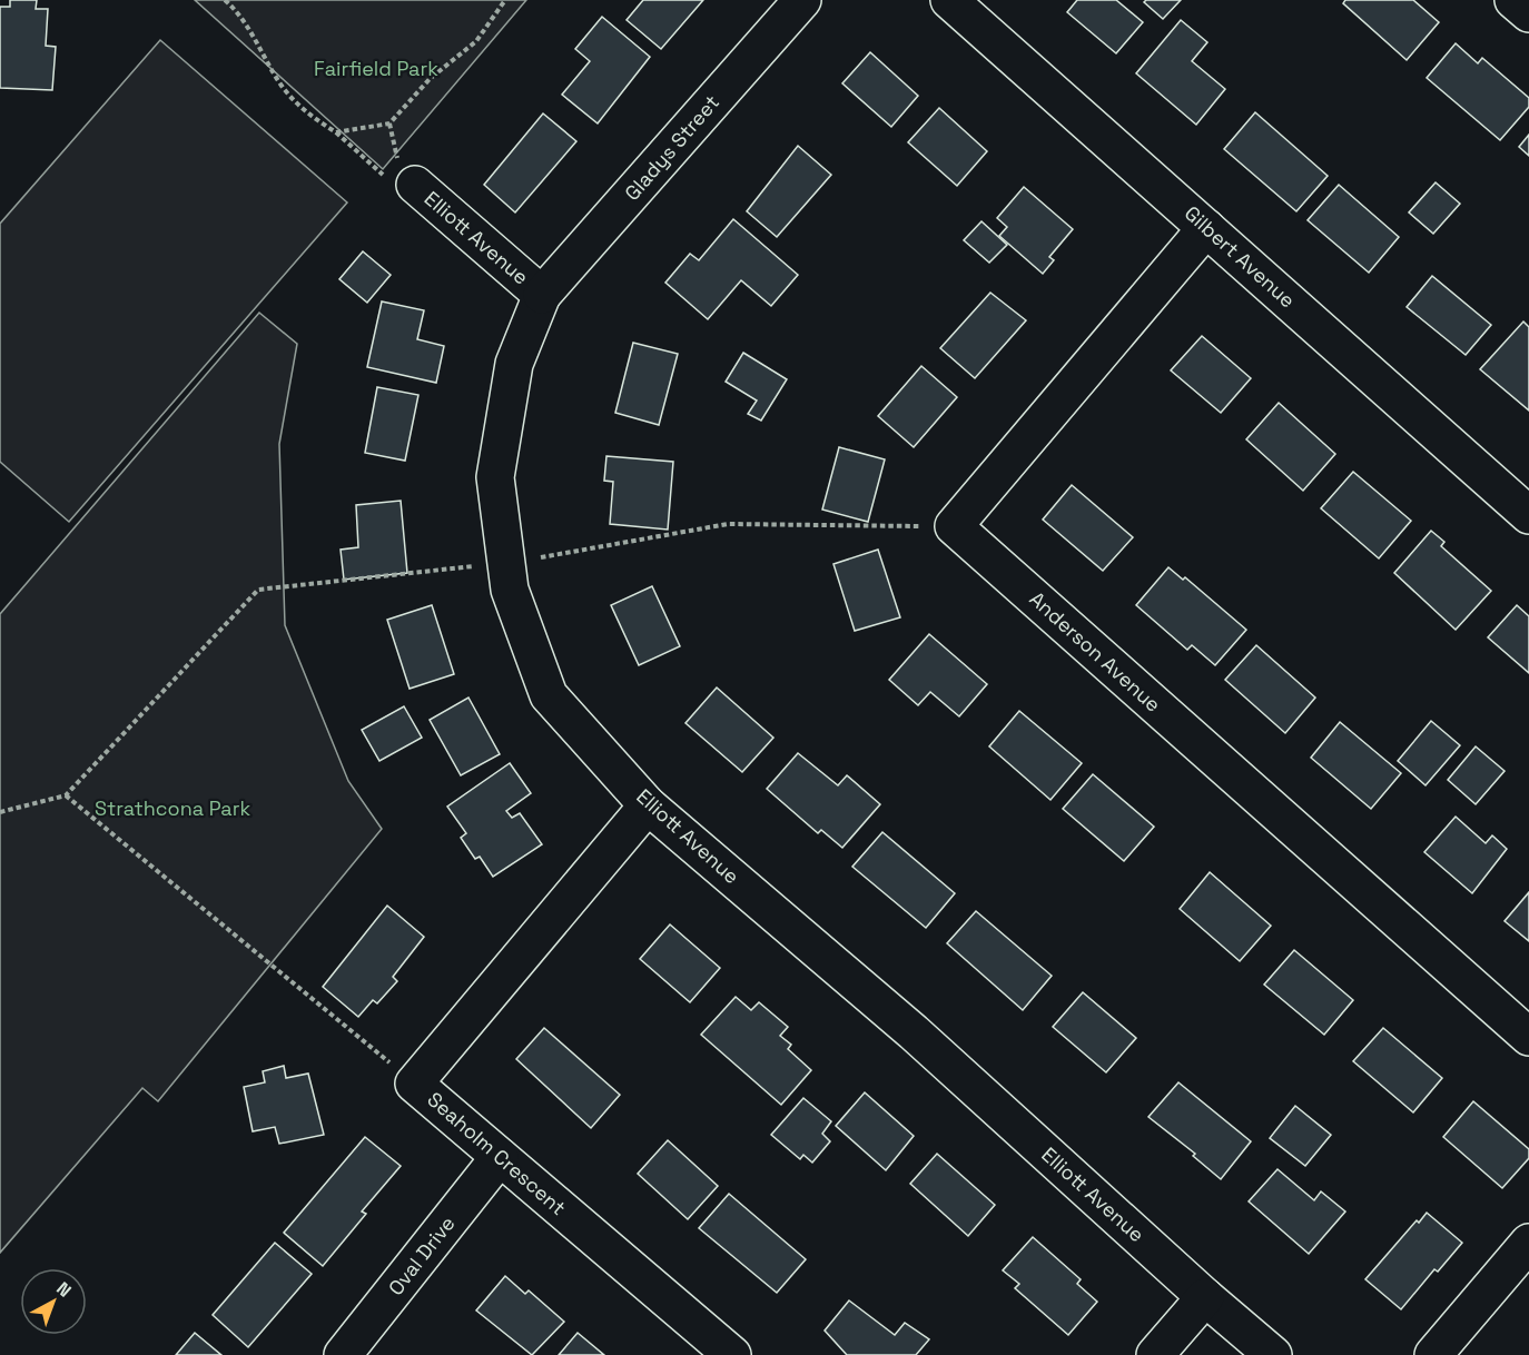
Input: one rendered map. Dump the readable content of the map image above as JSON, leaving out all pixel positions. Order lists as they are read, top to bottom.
{
  "streets": {
    "street": [
      "Gladys Street",
      "Elliott Avenue",
      "Gilbert Avenue",
      "Anderson Avenue",
      "Seaholm Crescent",
      "Oval Drive"
    ]
  },
  "crossings": [
    ["Gladys Street", "Elliott Avenue"],
    ["Elliott Avenue", "Seaholm Crescent"],
    ["Seaholm Crescent", "Oval Drive"]
  ],
  "parks": ["Fairfield Park", "Strathcona Park"],
  "north": "top right"
}
